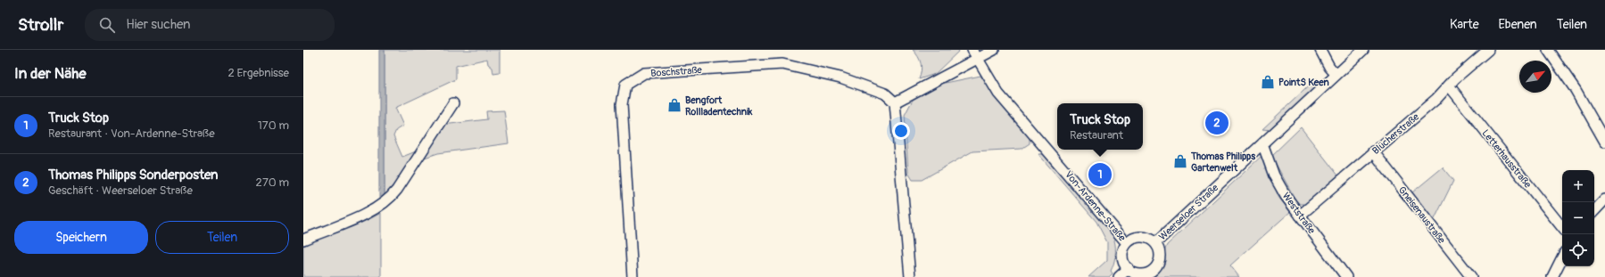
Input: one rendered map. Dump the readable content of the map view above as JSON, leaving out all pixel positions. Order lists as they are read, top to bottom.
{
  "streets": {
    "street": [
      "Boschstraße",
      "Blücherstraße",
      "Letterhausstraße",
      "Von-Ardenne-Straße",
      "Weerseloer Straße",
      "Weststraße",
      "Gneisenaustraße"
    ]
  },
  "crossings": [
    ["Blücherstraße", "Letterhausstraße"],
    ["Blücherstraße", "Weststraße"],
    ["Blücherstraße", "Gneisenaustraße"],
    ["Von-Ardenne-Straße", "Weerseloer Straße"],
    ["Weerseloer Straße", "Weststraße"]
  ],
  "places": {
    "shop": ["PointS Keen", "Bengfort Rollladentechnik", "Thomas Philipps Gartenwelt"]
  },
  "north": "top right",
  "page": {
    "header": "Strollr",
    "search": "Hier suchen",
    "nav": ["Karte", "Ebenen", "Teilen"],
    "heading": ["In der Nähe", "2 Ergebnisse"],
    "list": [
      {
        "mark": "1",
        "name": "Truck Stop",
        "note": "Restaurant · Von-Ardenne-Straße",
        "value": "170 m"
      },
      {
        "mark": "2",
        "name": "Thomas Philipps Sonderposten",
        "note": "Geschäft · Weerseloer Straße",
        "value": "270 m"
      }
    ],
    "popup": ["Truck Stop", "Restaurant"],
    "pins": ["2", "1"],
    "map_buttons": ["+", "−"],
    "buttons": ["Speichern", "Teilen"]
  }
}
